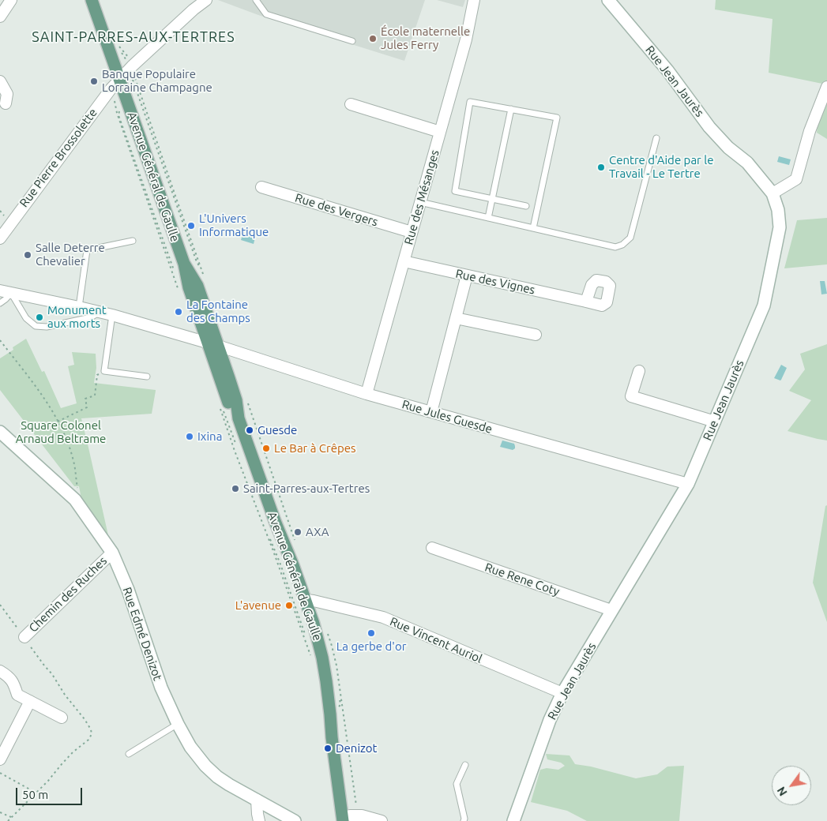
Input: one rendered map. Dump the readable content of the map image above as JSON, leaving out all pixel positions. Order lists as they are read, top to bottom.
{
  "streets": {
    "main road": ["Avenue Général de Gaulle"],
    "street": [
      "Rue Jean Jaurès",
      "Rue Pierre Brossolette",
      "Rue des Mésanges",
      "Rue des Vergers",
      "Rue des Vignes",
      "Rue Jules Guesde",
      "Rue Rene Coty",
      "Chemin des Ruches",
      "Rue Edmé Denizot",
      "Rue Vincent Auriol"
    ]
  },
  "crossings": [
    ["Rue Jean Jaurès", "Rue Jules Guesde"],
    ["Rue Jean Jaurès", "Rue Rene Coty"],
    ["Rue Jean Jaurès", "Rue Vincent Auriol"],
    ["Rue Pierre Brossolette", "Avenue Général de Gaulle"],
    ["Avenue Général de Gaulle", "Rue Jules Guesde"],
    ["Avenue Général de Gaulle", "Rue Vincent Auriol"],
    ["Rue des Mésanges", "Rue des Vergers"],
    ["Rue des Mésanges", "Rue des Vignes"],
    ["Rue des Mésanges", "Rue Jules Guesde"],
    ["Chemin des Ruches", "Rue Edmé Denizot"]
  ],
  "districts": ["SAINT-PARRES-AUX-TERTRES"],
  "parks": ["Square Colonel Arnaud Beltrame"],
  "places": [
    "École maternelle Jules Ferry",
    "Banque Populaire Lorraine Champagne",
    "Centre d'Aide par le Travail - Le Tertre",
    "L'Univers Informatique",
    "Salle Deterre Chevalier",
    "La Fontaine des Champs",
    "Monument aux morts",
    "Guesde",
    "Ixina",
    "Le Bar à Crêpes",
    "Saint-Parres-aux-Tertres",
    "AXA",
    "L'avenue",
    "La gerbe d'or",
    "Denizot"
  ],
  "scale_bar": "50 m",
  "north": "bottom left"
}
